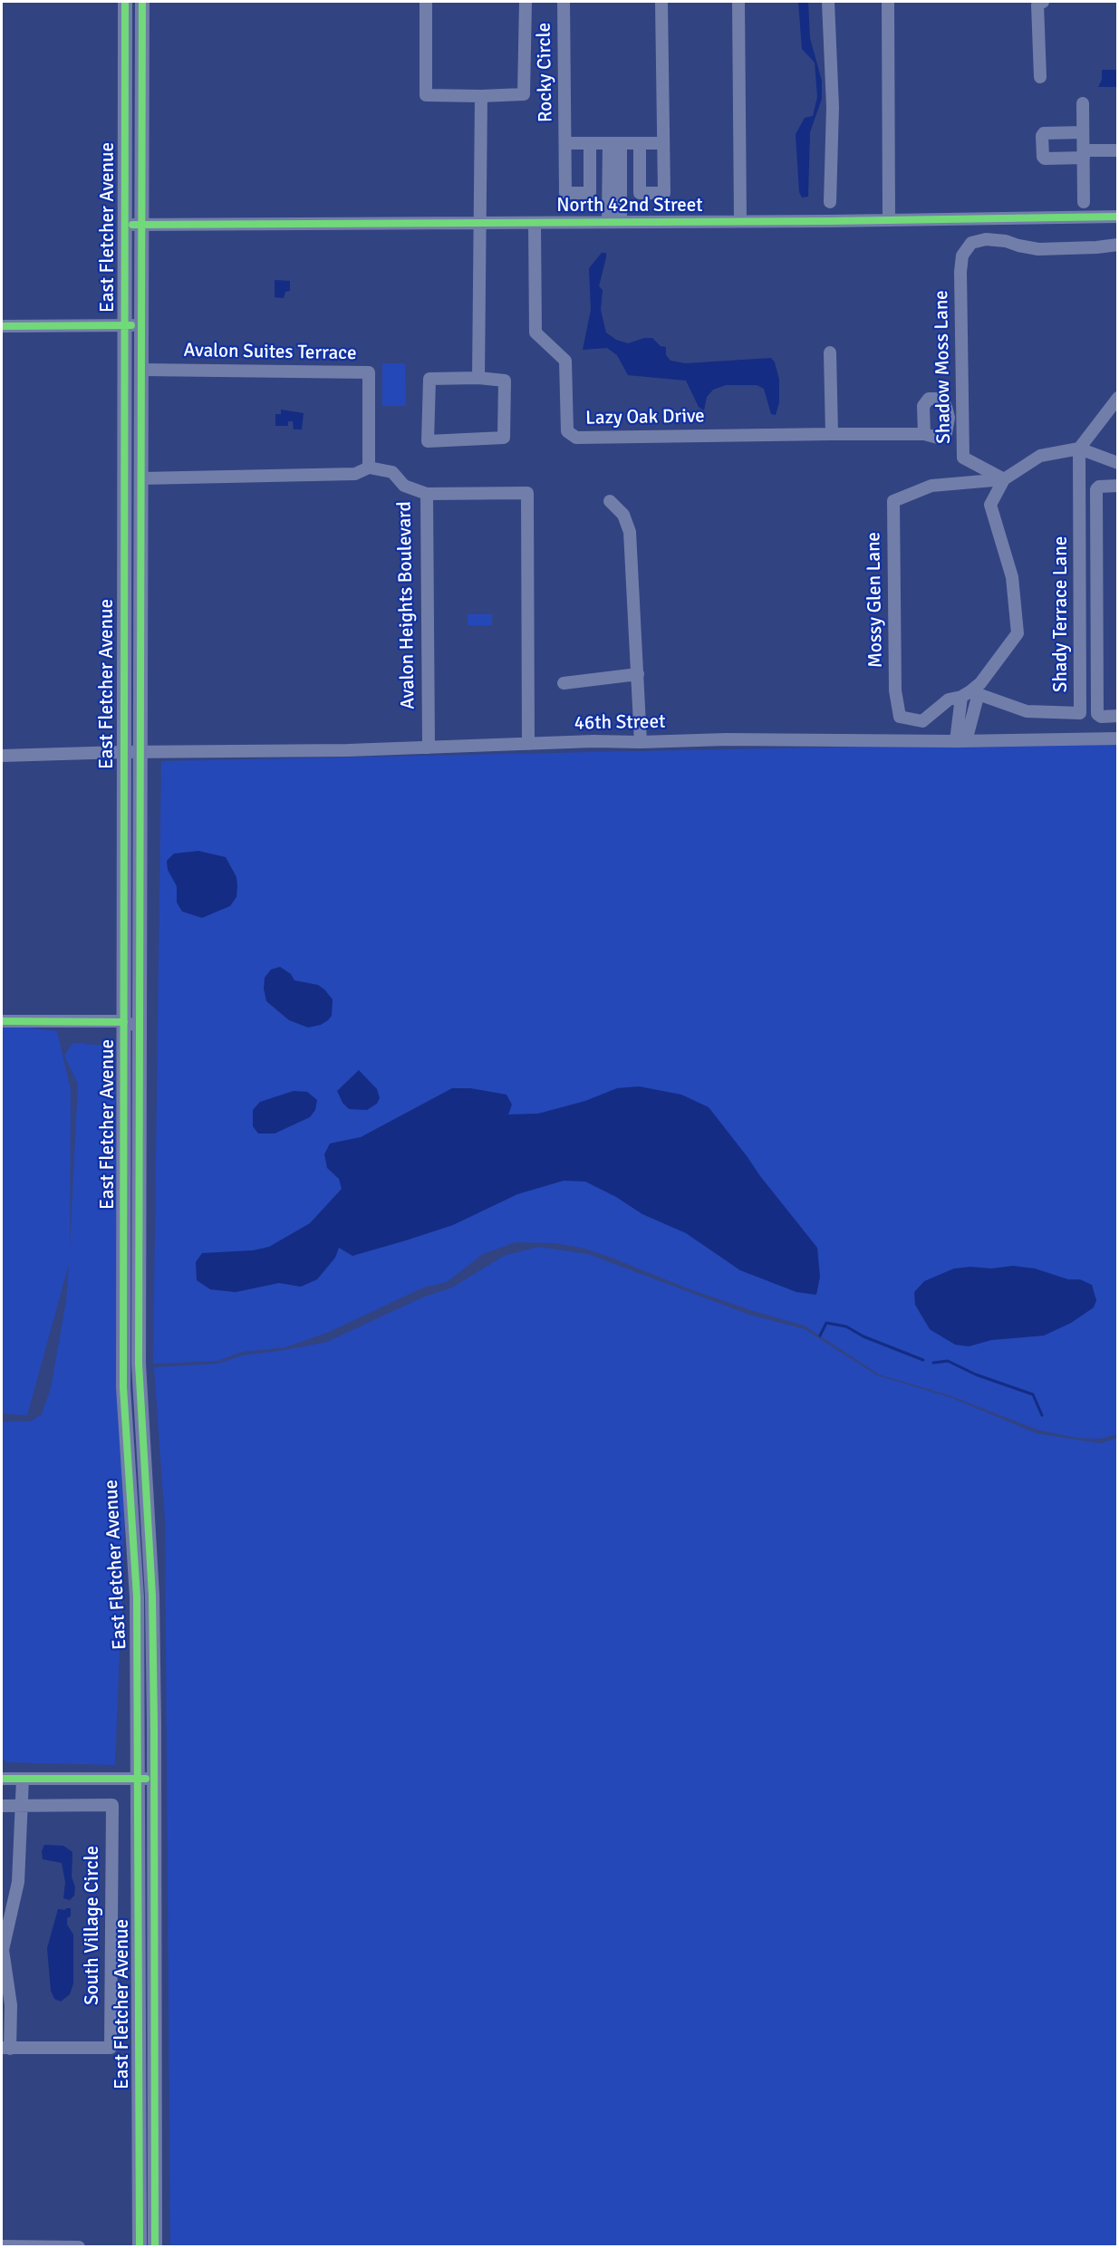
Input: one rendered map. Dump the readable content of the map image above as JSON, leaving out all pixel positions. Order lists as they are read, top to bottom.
{
  "streets": {
    "main road": ["East Fletcher Avenue"],
    "street": [
      "Rocky Circle",
      "North 42nd Street",
      "Avalon Suites Terrace",
      "Shadow Moss Lane",
      "Lazy Oak Drive",
      "Mossy Glen Lane",
      "Avalon Heights Boulevard",
      "Shady Terrace Lane",
      "46th Street",
      "South Village Circle"
    ]
  },
  "crossings": [
    ["North 42nd Street", "East Fletcher Avenue"],
    ["North 42nd Street", "Lazy Oak Drive"],
    ["East Fletcher Avenue", "Avalon Suites Terrace"],
    ["East Fletcher Avenue", "Avalon Heights Boulevard"],
    ["East Fletcher Avenue", "46th Street"],
    ["Avalon Suites Terrace", "Avalon Heights Boulevard"],
    ["Shadow Moss Lane", "Mossy Glen Lane"],
    ["Mossy Glen Lane", "Shady Terrace Lane"],
    ["Avalon Heights Boulevard", "46th Street"]
  ]
}
